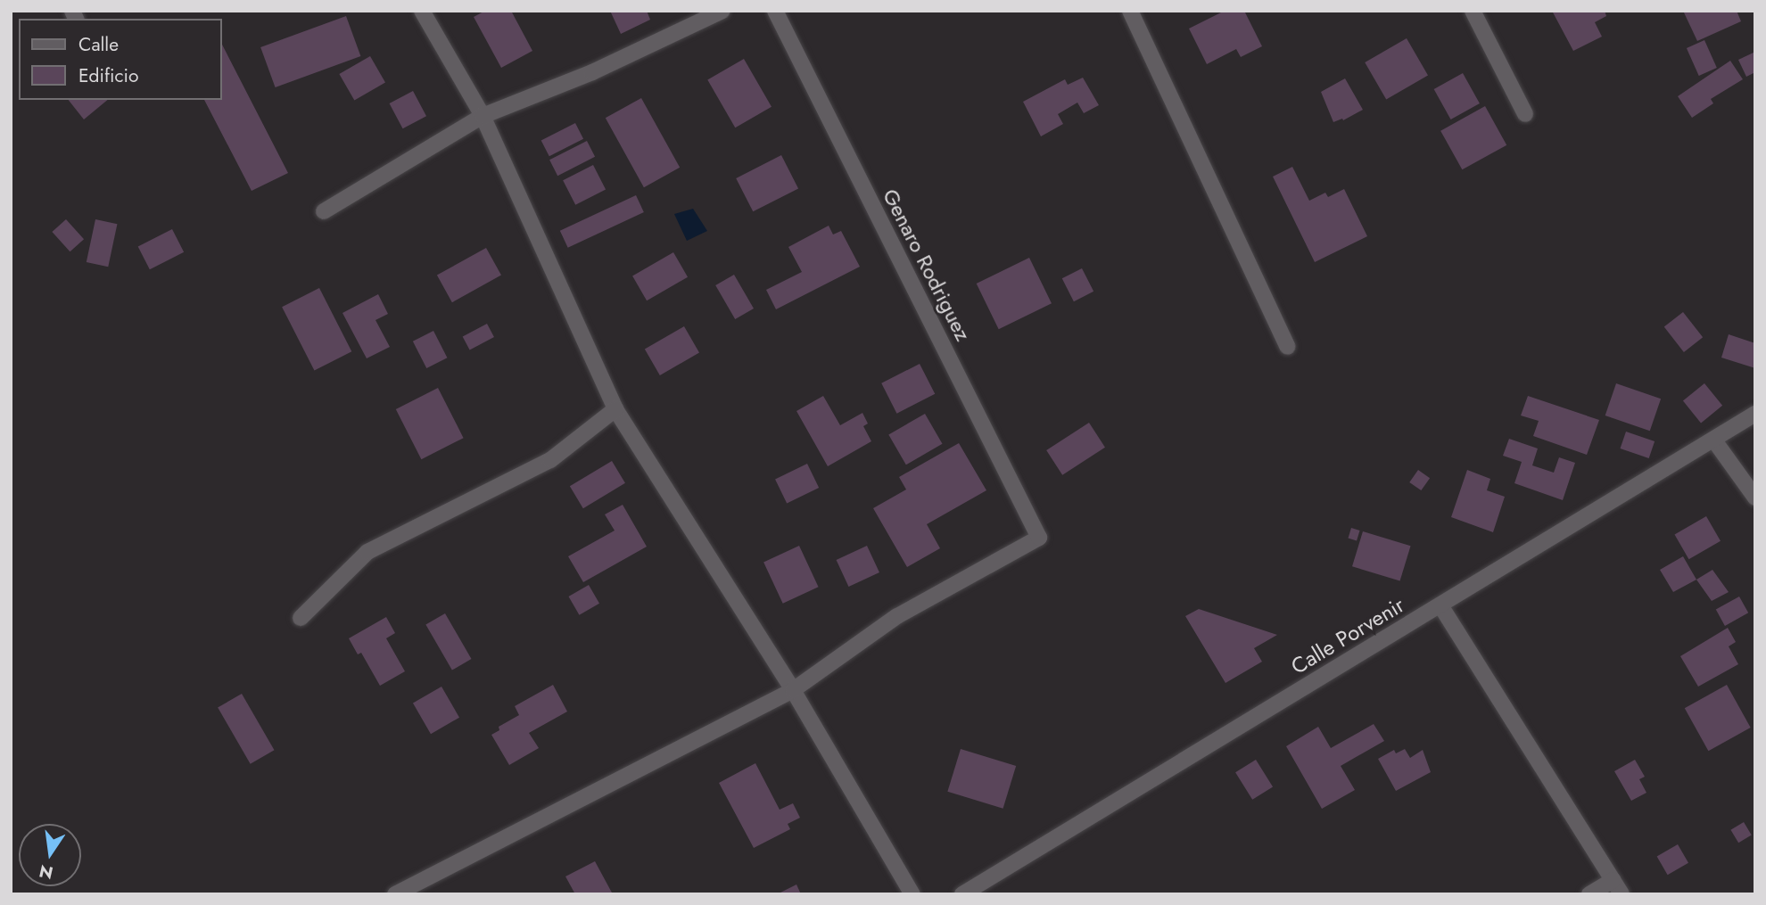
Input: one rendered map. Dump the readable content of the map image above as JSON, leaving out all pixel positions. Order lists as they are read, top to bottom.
{
  "streets": {
    "street": ["Genaro Rodriguez", "Calle Porvenir"]
  },
  "legend": ["Calle", "Edificio"],
  "north": "bottom"
}
